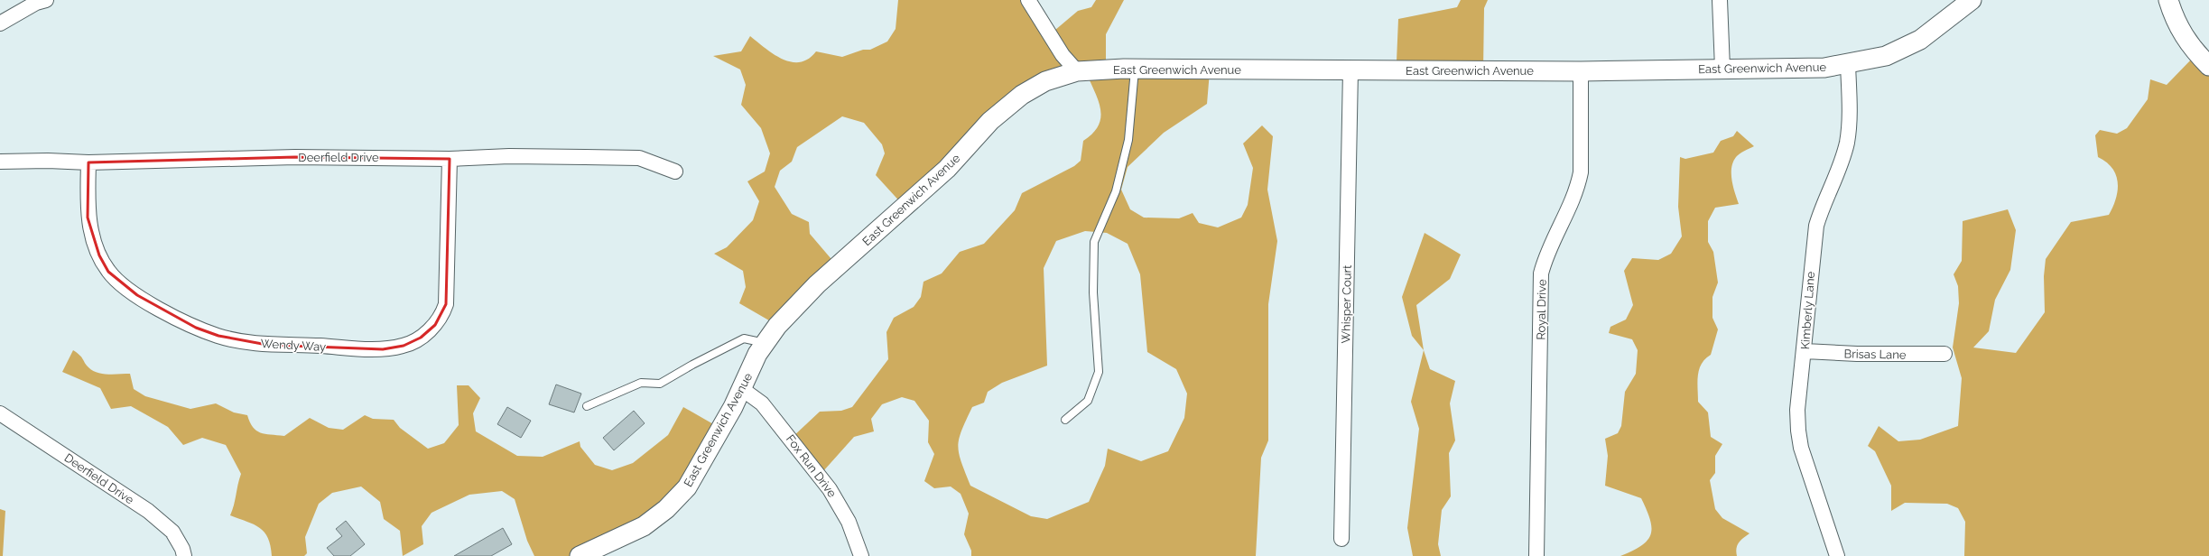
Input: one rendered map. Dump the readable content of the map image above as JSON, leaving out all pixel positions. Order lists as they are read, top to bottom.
{
  "streets": {
    "street": [
      "East Greenwich Avenue",
      "Deerfield Drive",
      "Whisper Court",
      "Royal Drive",
      "Kimberly Lane",
      "Wendy Way",
      "Brisas Lane",
      "Fox Run Drive"
    ]
  },
  "crossings": [
    ["East Greenwich Avenue", "Whisper Court"],
    ["East Greenwich Avenue", "Royal Drive"],
    ["East Greenwich Avenue", "Kimberly Lane"],
    ["East Greenwich Avenue", "Fox Run Drive"],
    ["Deerfield Drive", "Wendy Way"],
    ["Kimberly Lane", "Brisas Lane"]
  ]
}
